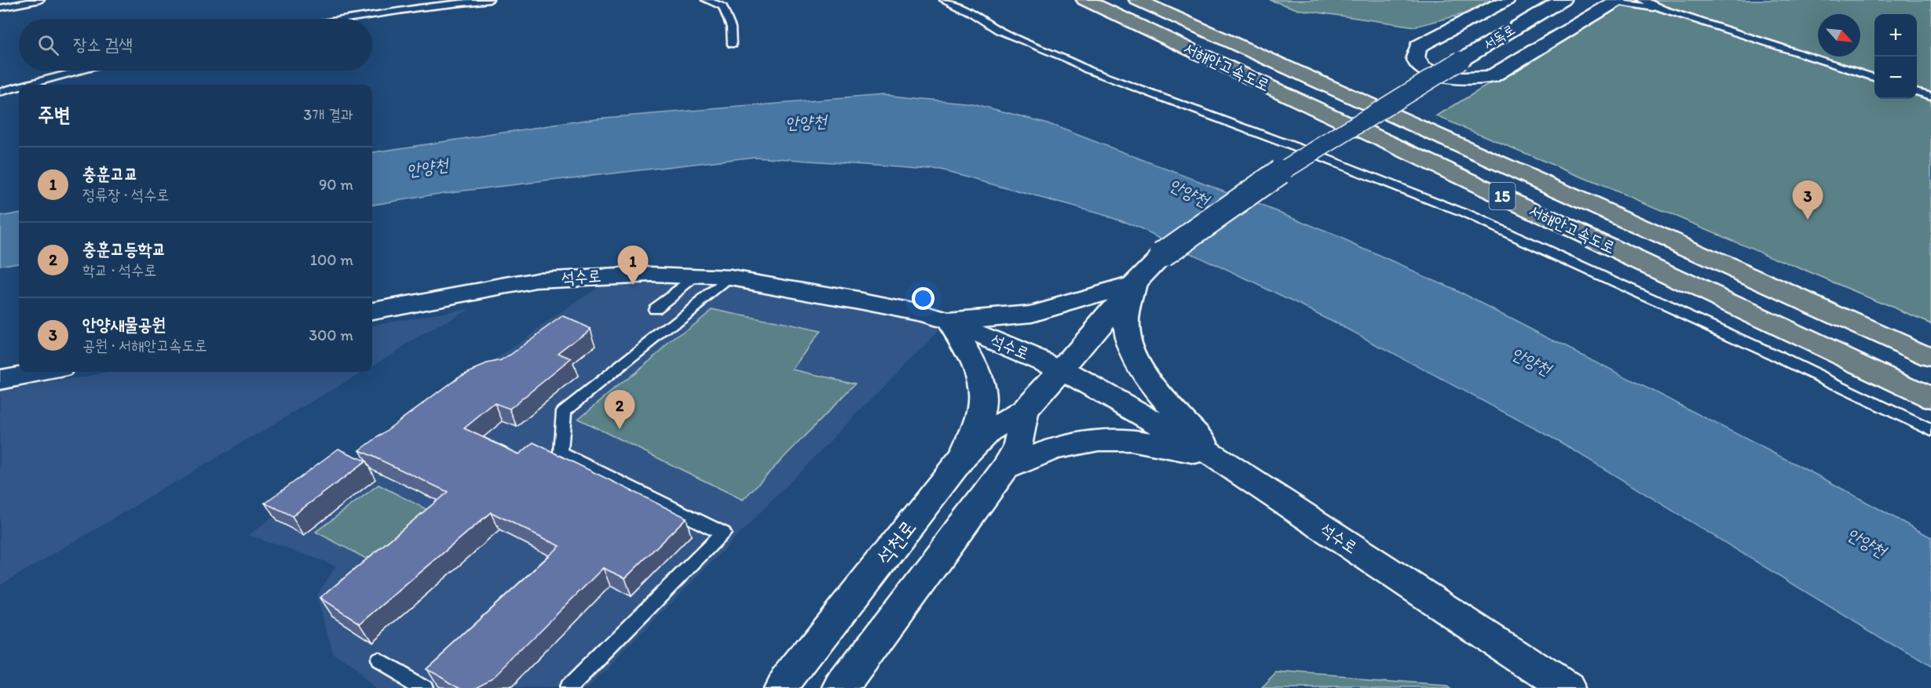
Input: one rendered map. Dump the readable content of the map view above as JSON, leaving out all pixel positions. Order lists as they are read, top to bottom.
{
  "streets": {
    "highway": ["서해안고속도로", "15"],
    "street": ["서독로", "석수로", "석천로"]
  },
  "crossings": [
    ["서독로", "석천로"],
    ["석수로", "석천로"]
  ],
  "water": ["안양천"],
  "north": "bottom right",
  "page": {
    "map_buttons": ["+", "−"],
    "search": "장소 검색",
    "heading": ["주변", "3개 결과"],
    "list": [
      {
        "mark": "1",
        "name": "충훈고교",
        "note": "정류장 · 석수로",
        "value": "90 m"
      },
      {
        "mark": "2",
        "name": "충훈고등학교",
        "note": "학교 · 석수로",
        "value": "100 m"
      },
      {
        "mark": "3",
        "name": "안양새물공원",
        "note": "공원 · 서해안고속도로",
        "value": "300 m"
      }
    ],
    "pins": ["3", "1", "2"]
  }
}
